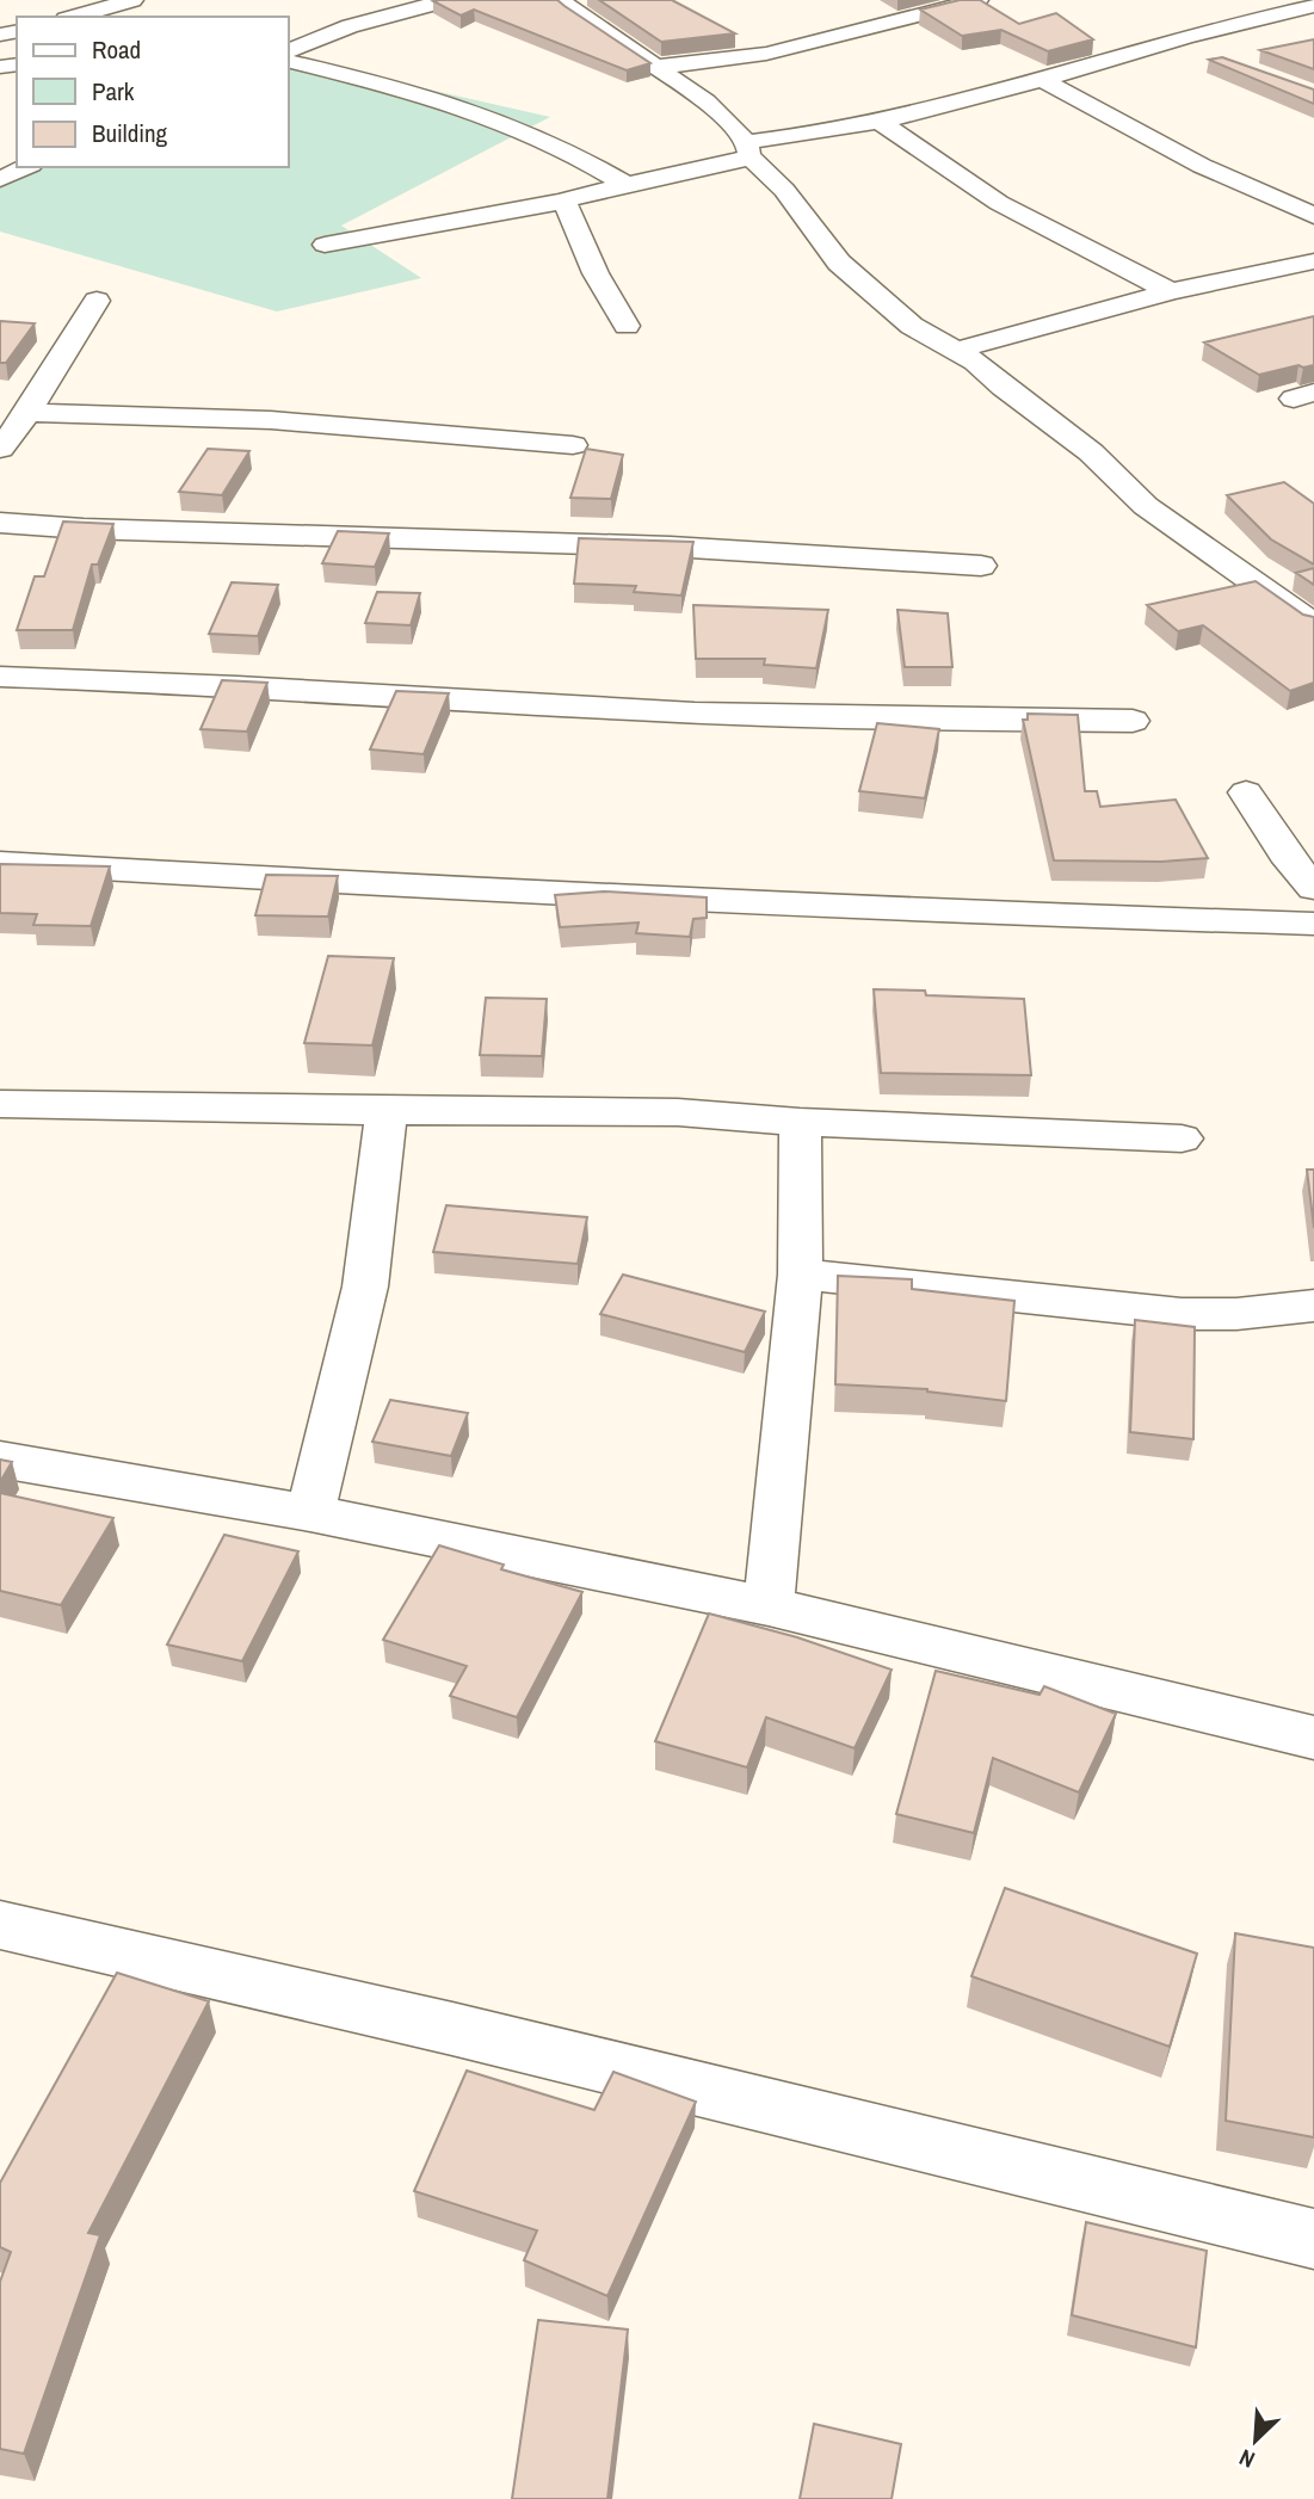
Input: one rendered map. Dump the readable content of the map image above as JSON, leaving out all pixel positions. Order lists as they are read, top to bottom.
{
  "legend": ["Road", "Park", "Building"],
  "north": "bottom left"
}
